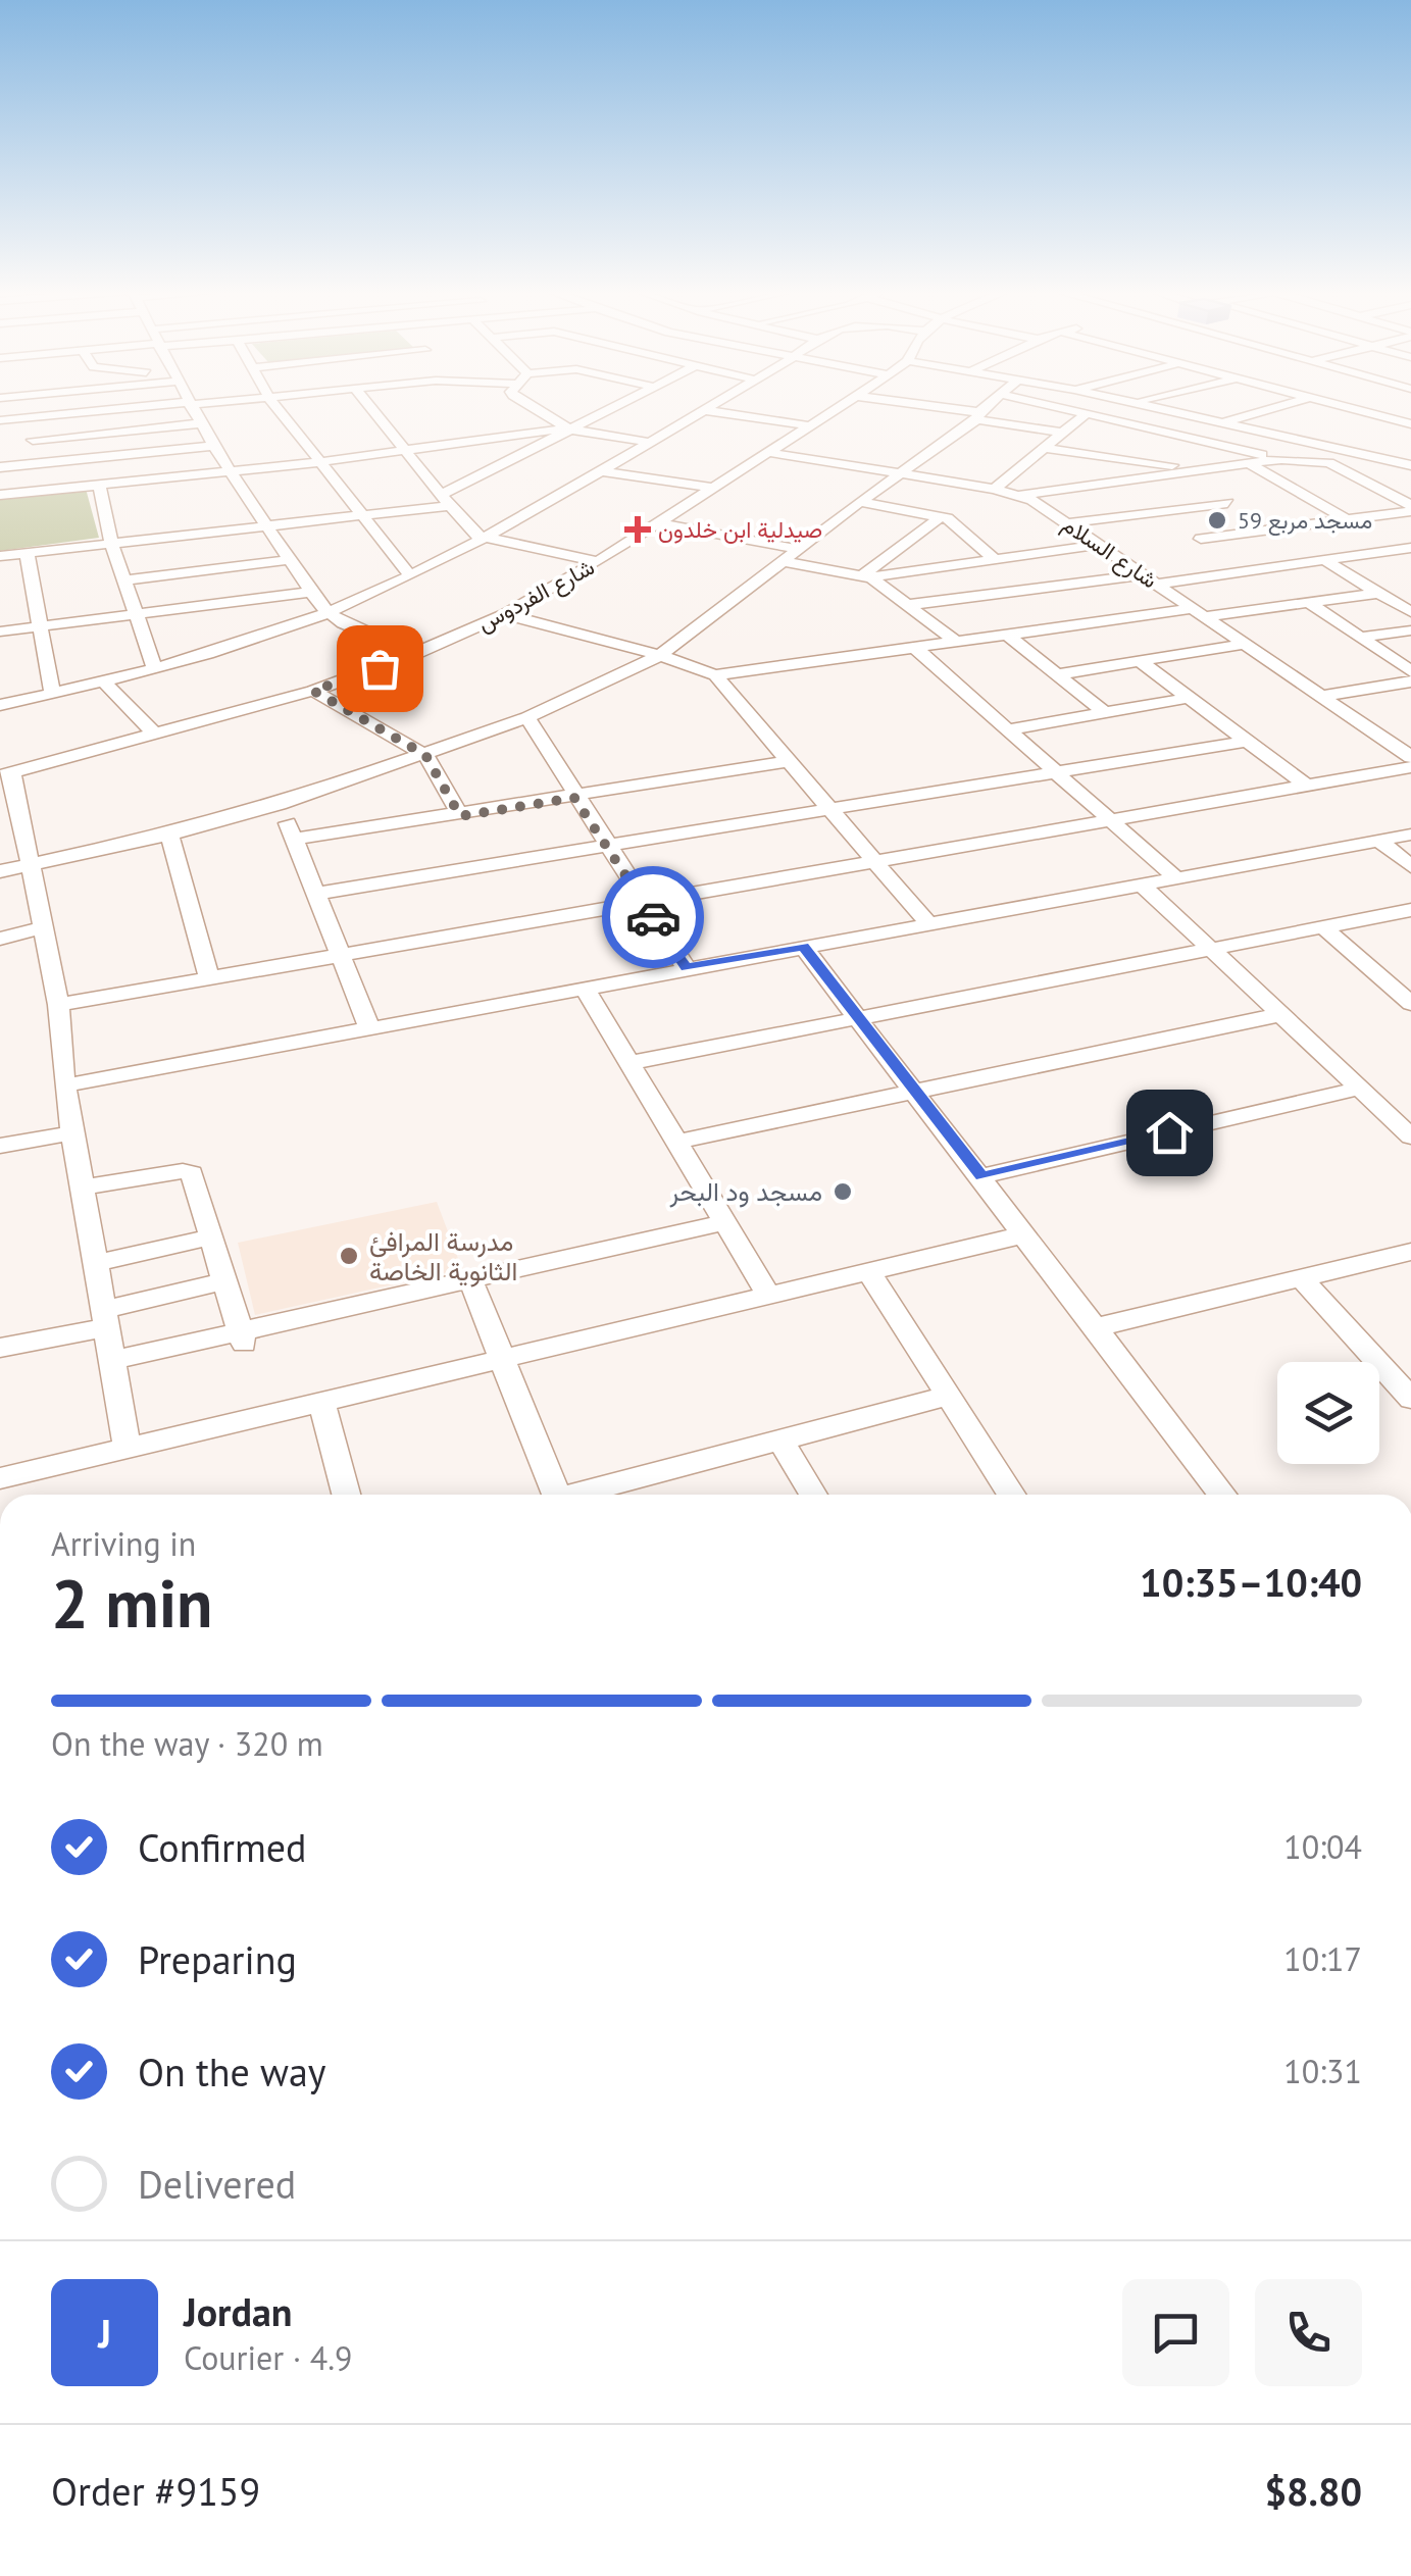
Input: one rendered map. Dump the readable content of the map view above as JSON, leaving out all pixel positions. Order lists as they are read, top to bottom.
{
  "streets": {
    "street": ["شارع السلام", "شارع الفردوس"]
  },
  "crossings": [
    ["شارع السلام", "شارع الفردوس"]
  ],
  "places": {
    "other": ["مسجد مربع 59", "مسجد ود البحر", "مدرسة المرافئ الثانوية الخاصة"],
    "health": ["صيدلية ابن خلدون"]
  },
  "page": {
    "heading": ["2 min", "Arriving in", "10:35–10:40"],
    "panel": [
      "Jordan",
      "Courier · 4.9",
      "Order #9159",
      "$8.80"
    ],
    "bar": "On the way · 320 m",
    "list": [
      ["Confirmed", "10:04"],
      ["Preparing", "10:17"],
      ["On the way", "10:31"],
      "Delivered"
    ],
    "round": "J"
  }
}
